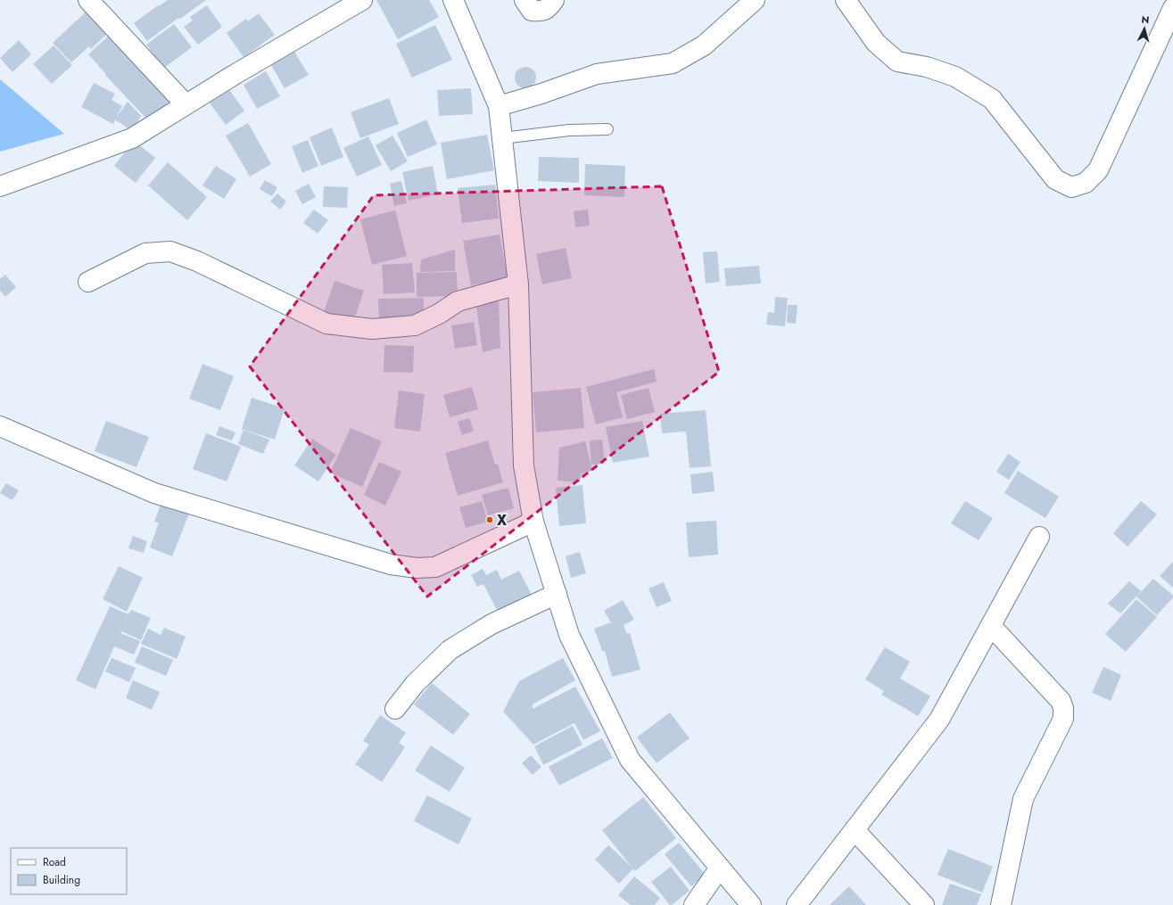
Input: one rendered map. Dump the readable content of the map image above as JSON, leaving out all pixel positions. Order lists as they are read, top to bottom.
{
  "places": ["X"],
  "legend": ["Road", "Building"],
  "north": "top"
}
